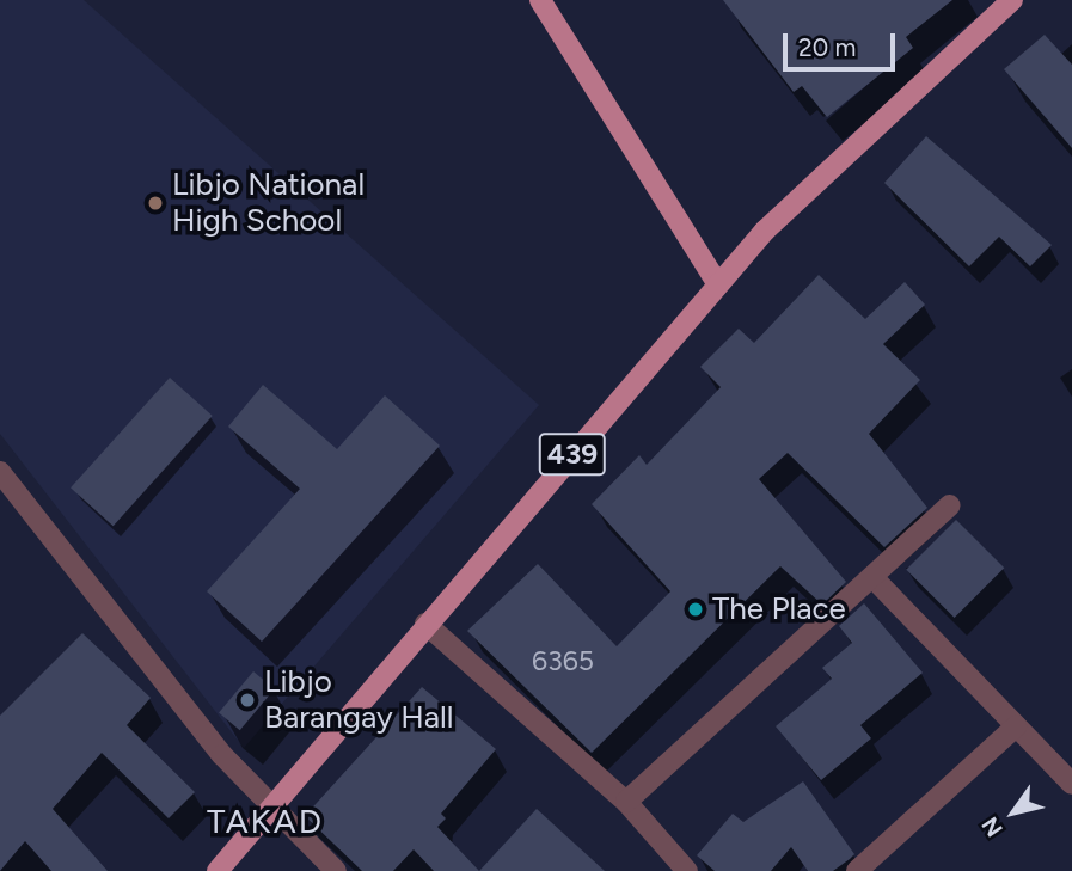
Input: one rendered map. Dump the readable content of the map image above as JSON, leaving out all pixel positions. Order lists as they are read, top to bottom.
{
  "streets": {
    "main road": ["439"]
  },
  "districts": ["TAKAD"],
  "places": ["Libjo National High School", "The Place", "Libjo Barangay Hall"],
  "house_numbers": ["6365"],
  "scale_bar": "20 m",
  "north": "bottom left"
}
